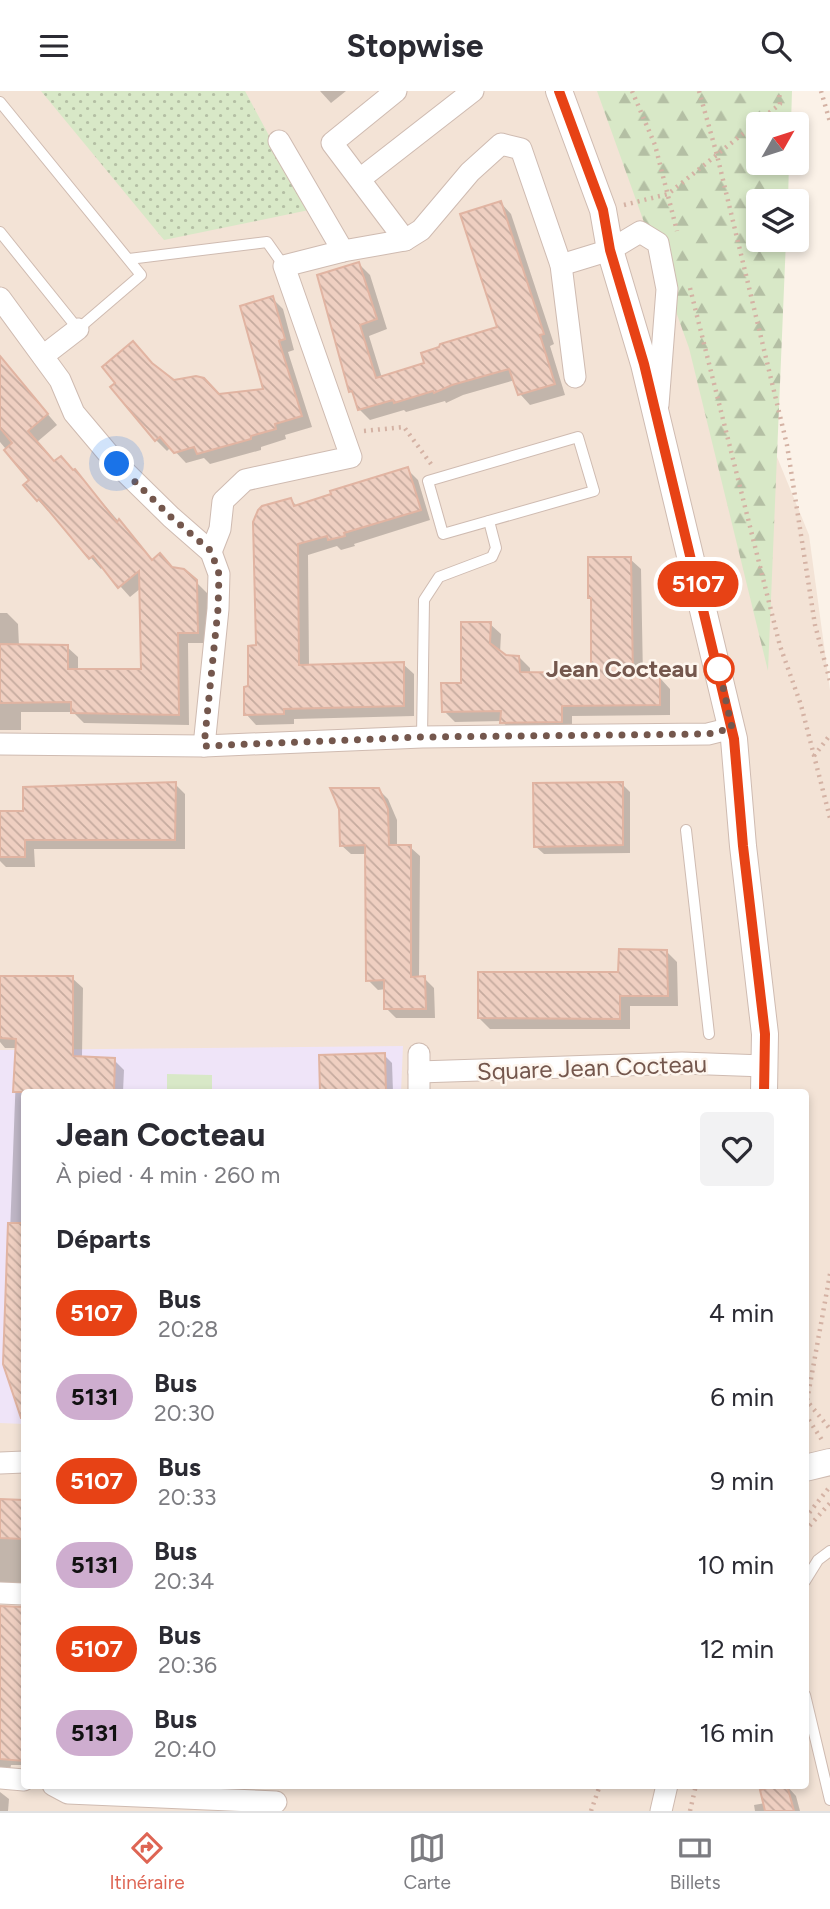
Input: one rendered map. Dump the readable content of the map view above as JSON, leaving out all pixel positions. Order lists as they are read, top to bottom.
{
  "streets": {
    "street": ["Square Jean Cocteau"]
  },
  "places": ["Jean Cocteau"],
  "lines": ["bus line 5107"],
  "north": "top right",
  "page": {
    "header": "Stopwise",
    "on_map": "5107",
    "heading": [
      ["Jean Cocteau", "À pied · 4 min · 260 m"],
      "Départs"
    ],
    "list": [
      {
        "mark": "5107",
        "name": "Bus",
        "note": "20:28",
        "value": "4 min"
      },
      {
        "mark": "5131",
        "name": "Bus",
        "note": "20:30",
        "value": "6 min"
      },
      {
        "mark": "5107",
        "name": "Bus",
        "note": "20:33",
        "value": "9 min"
      },
      {
        "mark": "5131",
        "name": "Bus",
        "note": "20:34",
        "value": "10 min"
      },
      {
        "mark": "5107",
        "name": "Bus",
        "note": "20:36",
        "value": "12 min"
      },
      {
        "mark": "5131",
        "name": "Bus",
        "note": "20:40",
        "value": "16 min"
      }
    ],
    "tabs": ["Itinéraire", "Carte", "Billets"]
  }
}
